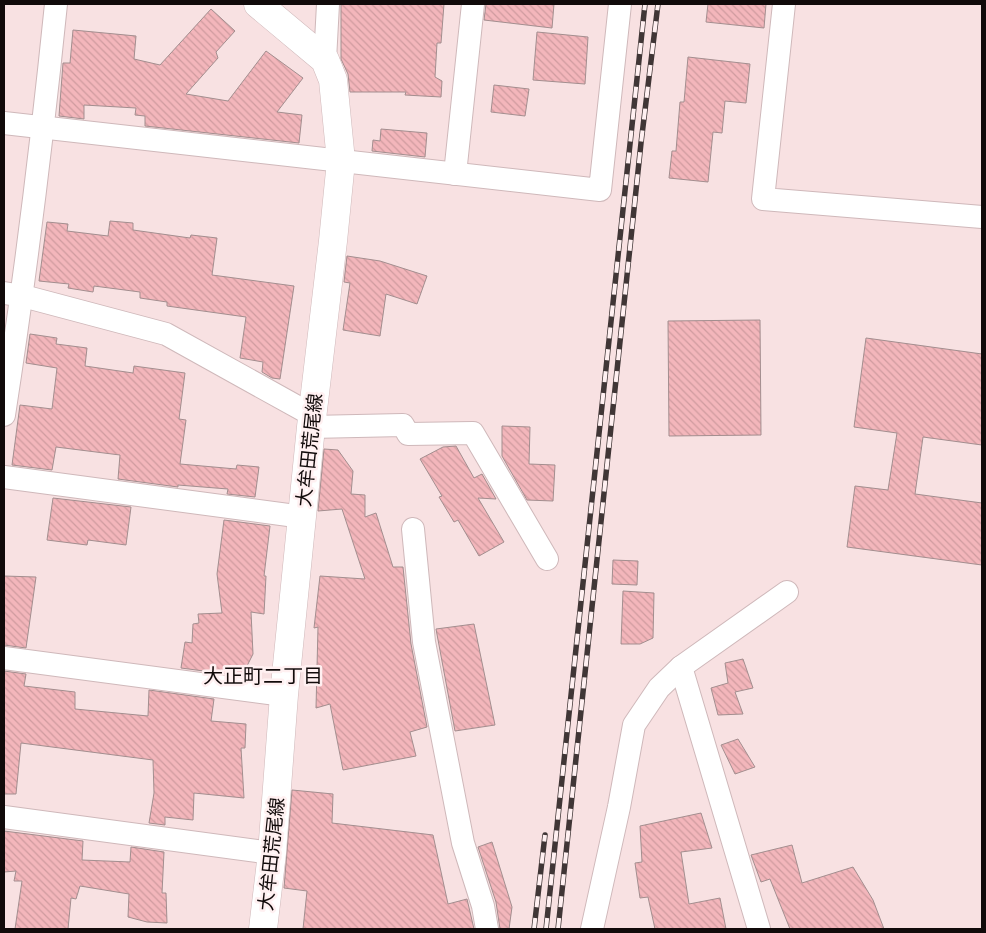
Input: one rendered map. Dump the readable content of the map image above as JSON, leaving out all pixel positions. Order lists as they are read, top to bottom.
{
  "streets": {
    "main road": ["大牟田荒尾線"]
  },
  "districts": ["大正町二丁目"]
}
